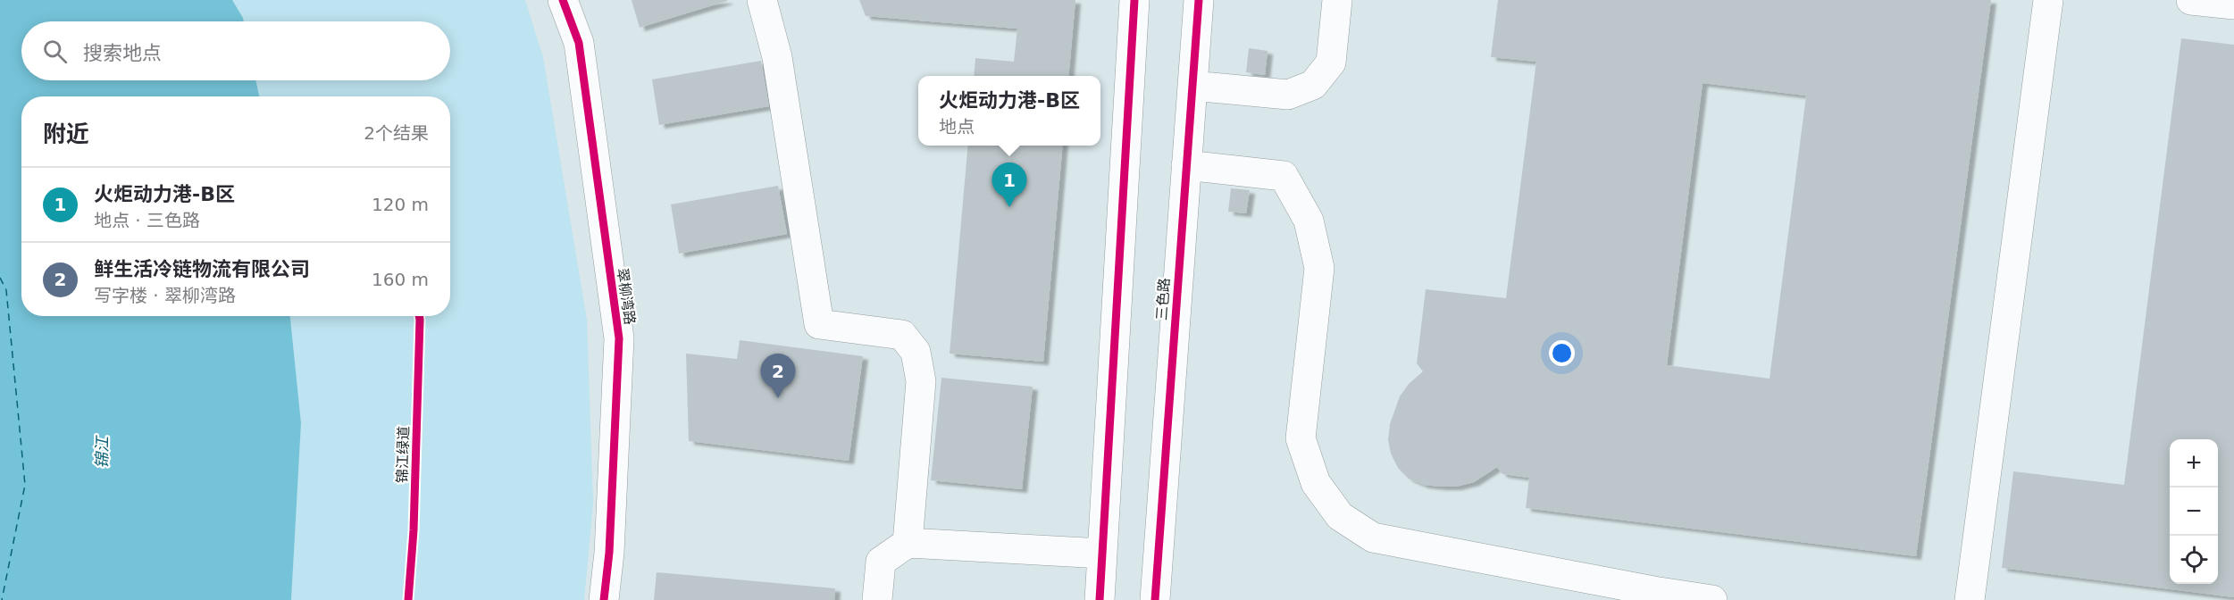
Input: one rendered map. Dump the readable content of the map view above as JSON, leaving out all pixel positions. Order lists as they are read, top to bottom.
{
  "streets": {
    "street": ["翠柳湾路", "三色路"],
    "cycle path": ["锦江绿道"]
  },
  "water": ["锦江"],
  "page": {
    "search": "搜索地点",
    "popup": ["火炬动力港-B区", "地点"],
    "heading": ["附近", "2个结果"],
    "pins": ["1", "2"],
    "list": [
      {
        "mark": "1",
        "name": "火炬动力港-B区",
        "note": "地点 · 三色路",
        "value": "120 m"
      },
      {
        "mark": "2",
        "name": "鲜生活冷链物流有限公司",
        "note": "写字楼 · 翠柳湾路",
        "value": "160 m"
      }
    ],
    "map_buttons": ["+", "−"]
  }
}
